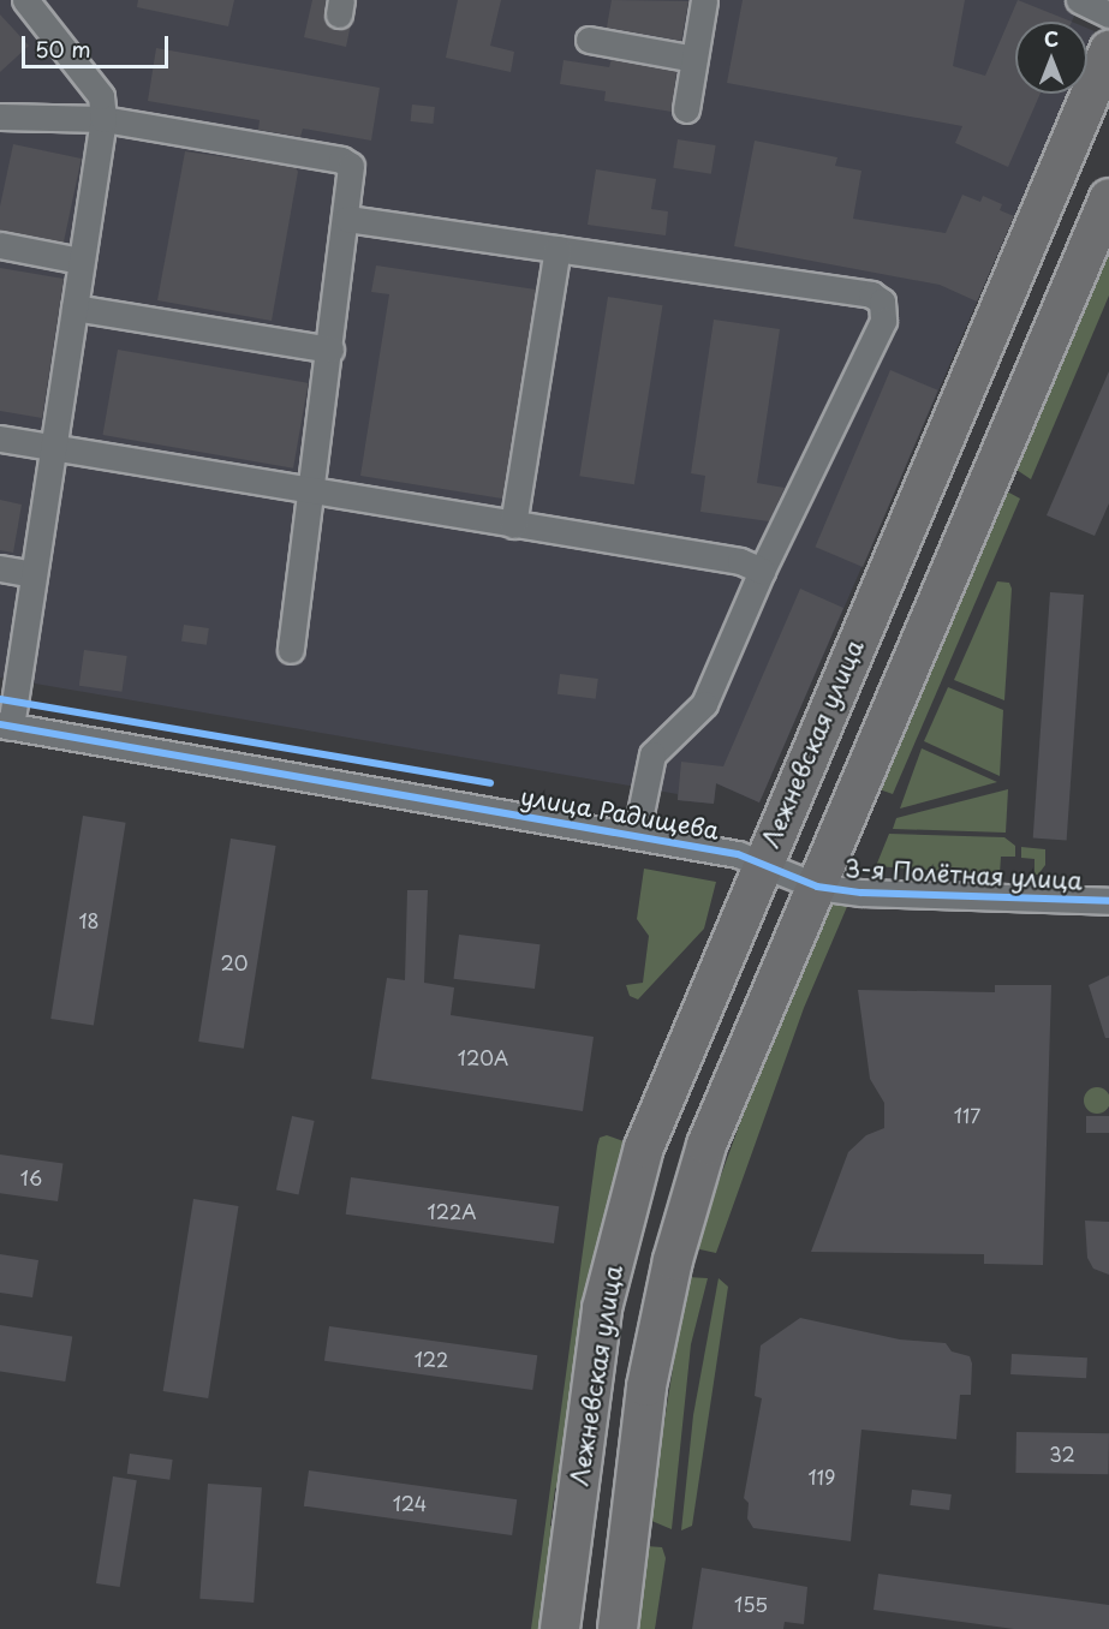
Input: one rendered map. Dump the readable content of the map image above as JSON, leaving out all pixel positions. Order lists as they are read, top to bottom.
{
  "streets": {
    "highway": ["Лежневская улица"],
    "street": ["улица Радищева", "3-я Полётная улица"]
  },
  "crossings": [
    ["Лежневская улица", "улица Радищева"],
    ["улица Радищева", "3-я Полётная улица"]
  ],
  "house_numbers": [
    "18",
    "20",
    "120А",
    "117",
    "16",
    "122А",
    "122",
    "32",
    "119",
    "124",
    "155"
  ],
  "scale_bar": "50 m",
  "north": "top"
}
